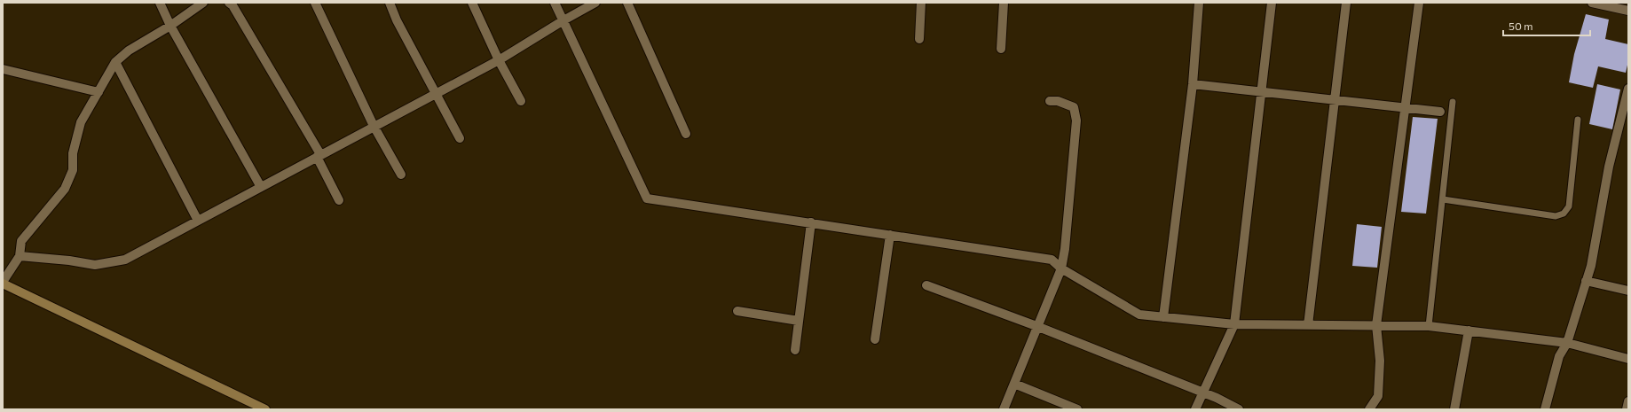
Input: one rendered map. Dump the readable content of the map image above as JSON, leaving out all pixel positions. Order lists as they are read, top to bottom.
{
  "scale_bar": "50 m"
}
